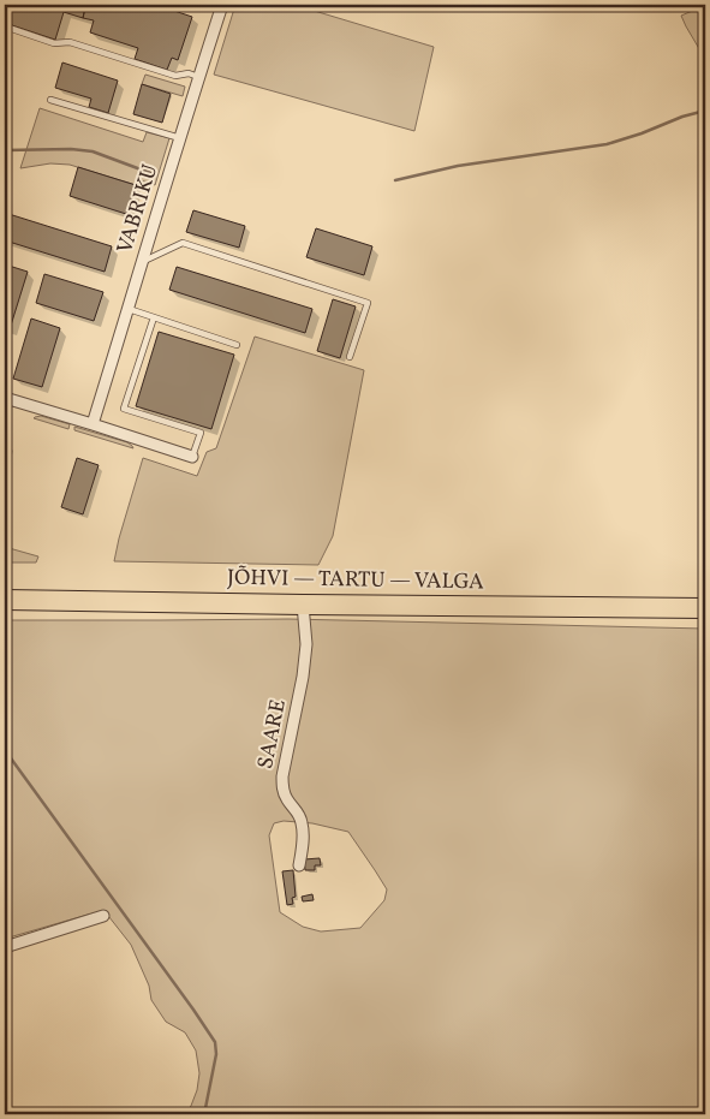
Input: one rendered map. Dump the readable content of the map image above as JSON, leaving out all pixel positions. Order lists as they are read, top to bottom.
{
  "streets": {
    "highway": ["JÕHVI — TARTU — VALGA"],
    "street": ["VABRIKU", "SAARE"]
  },
  "crossings": [
    ["JÕHVI — TARTU — VALGA", "SAARE"]
  ]
}
